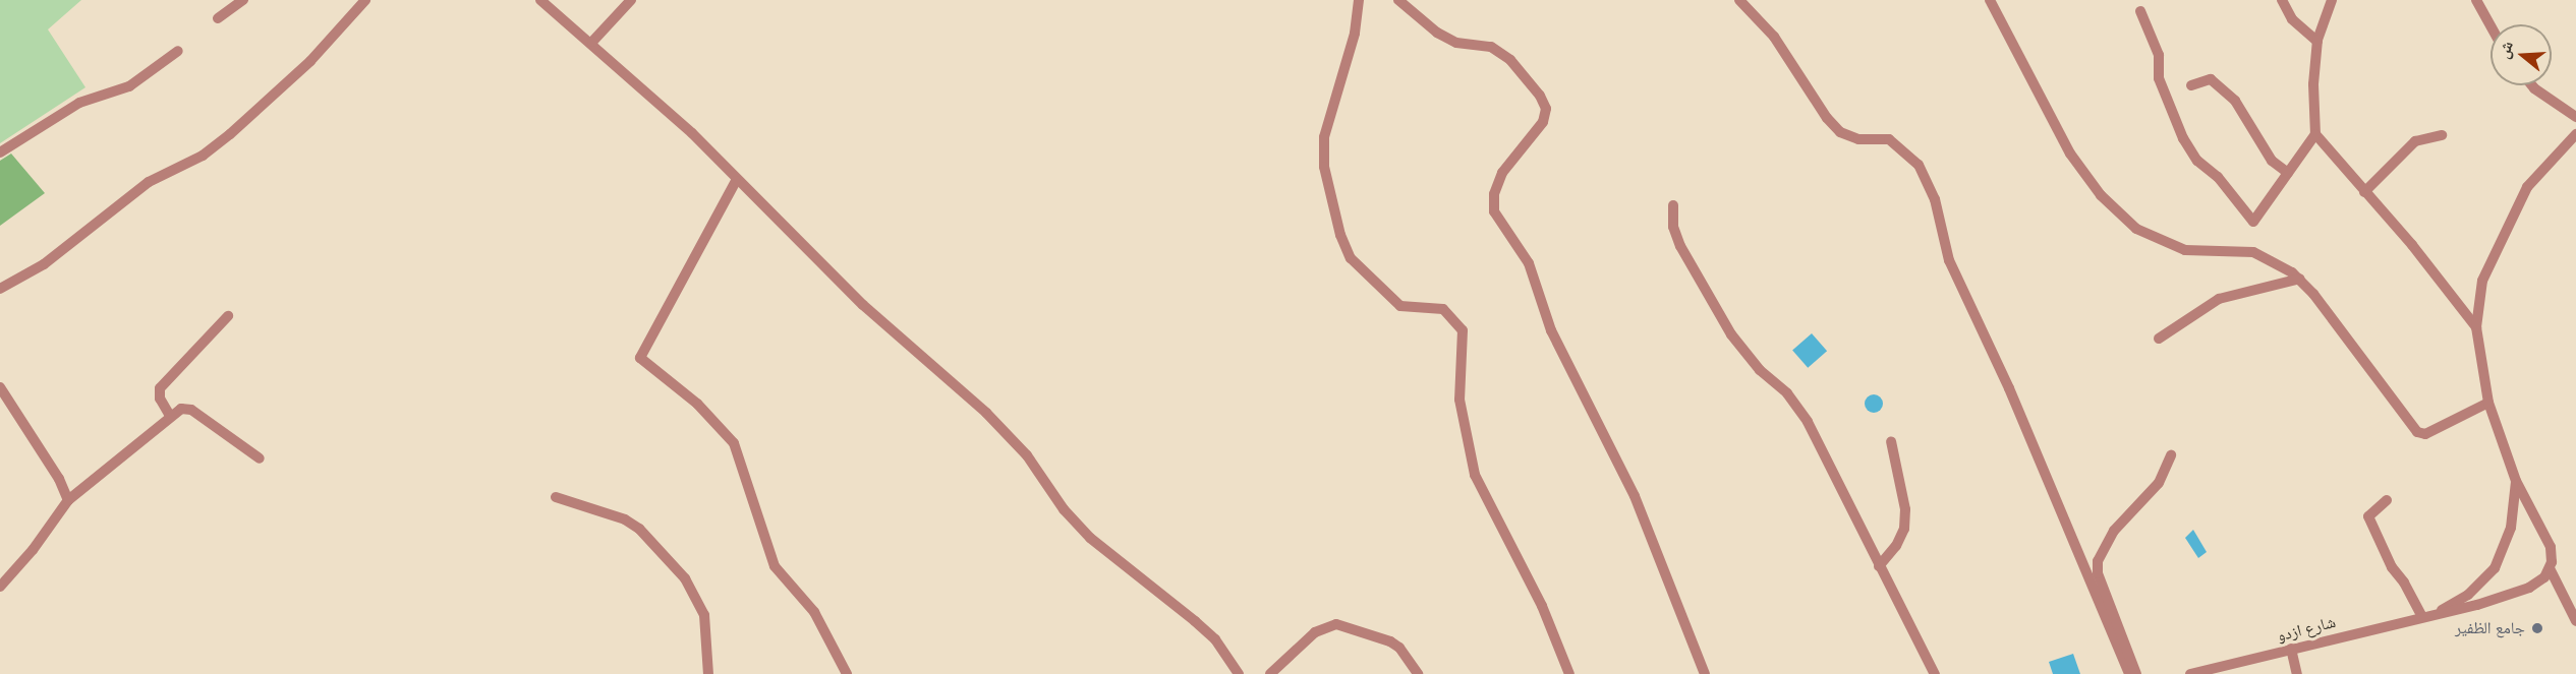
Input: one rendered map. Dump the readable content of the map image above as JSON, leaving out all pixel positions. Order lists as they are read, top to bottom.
{
  "streets": {
    "street": ["شارع ازدو"]
  },
  "places": ["جامع الظفير"],
  "north": "left"
}
